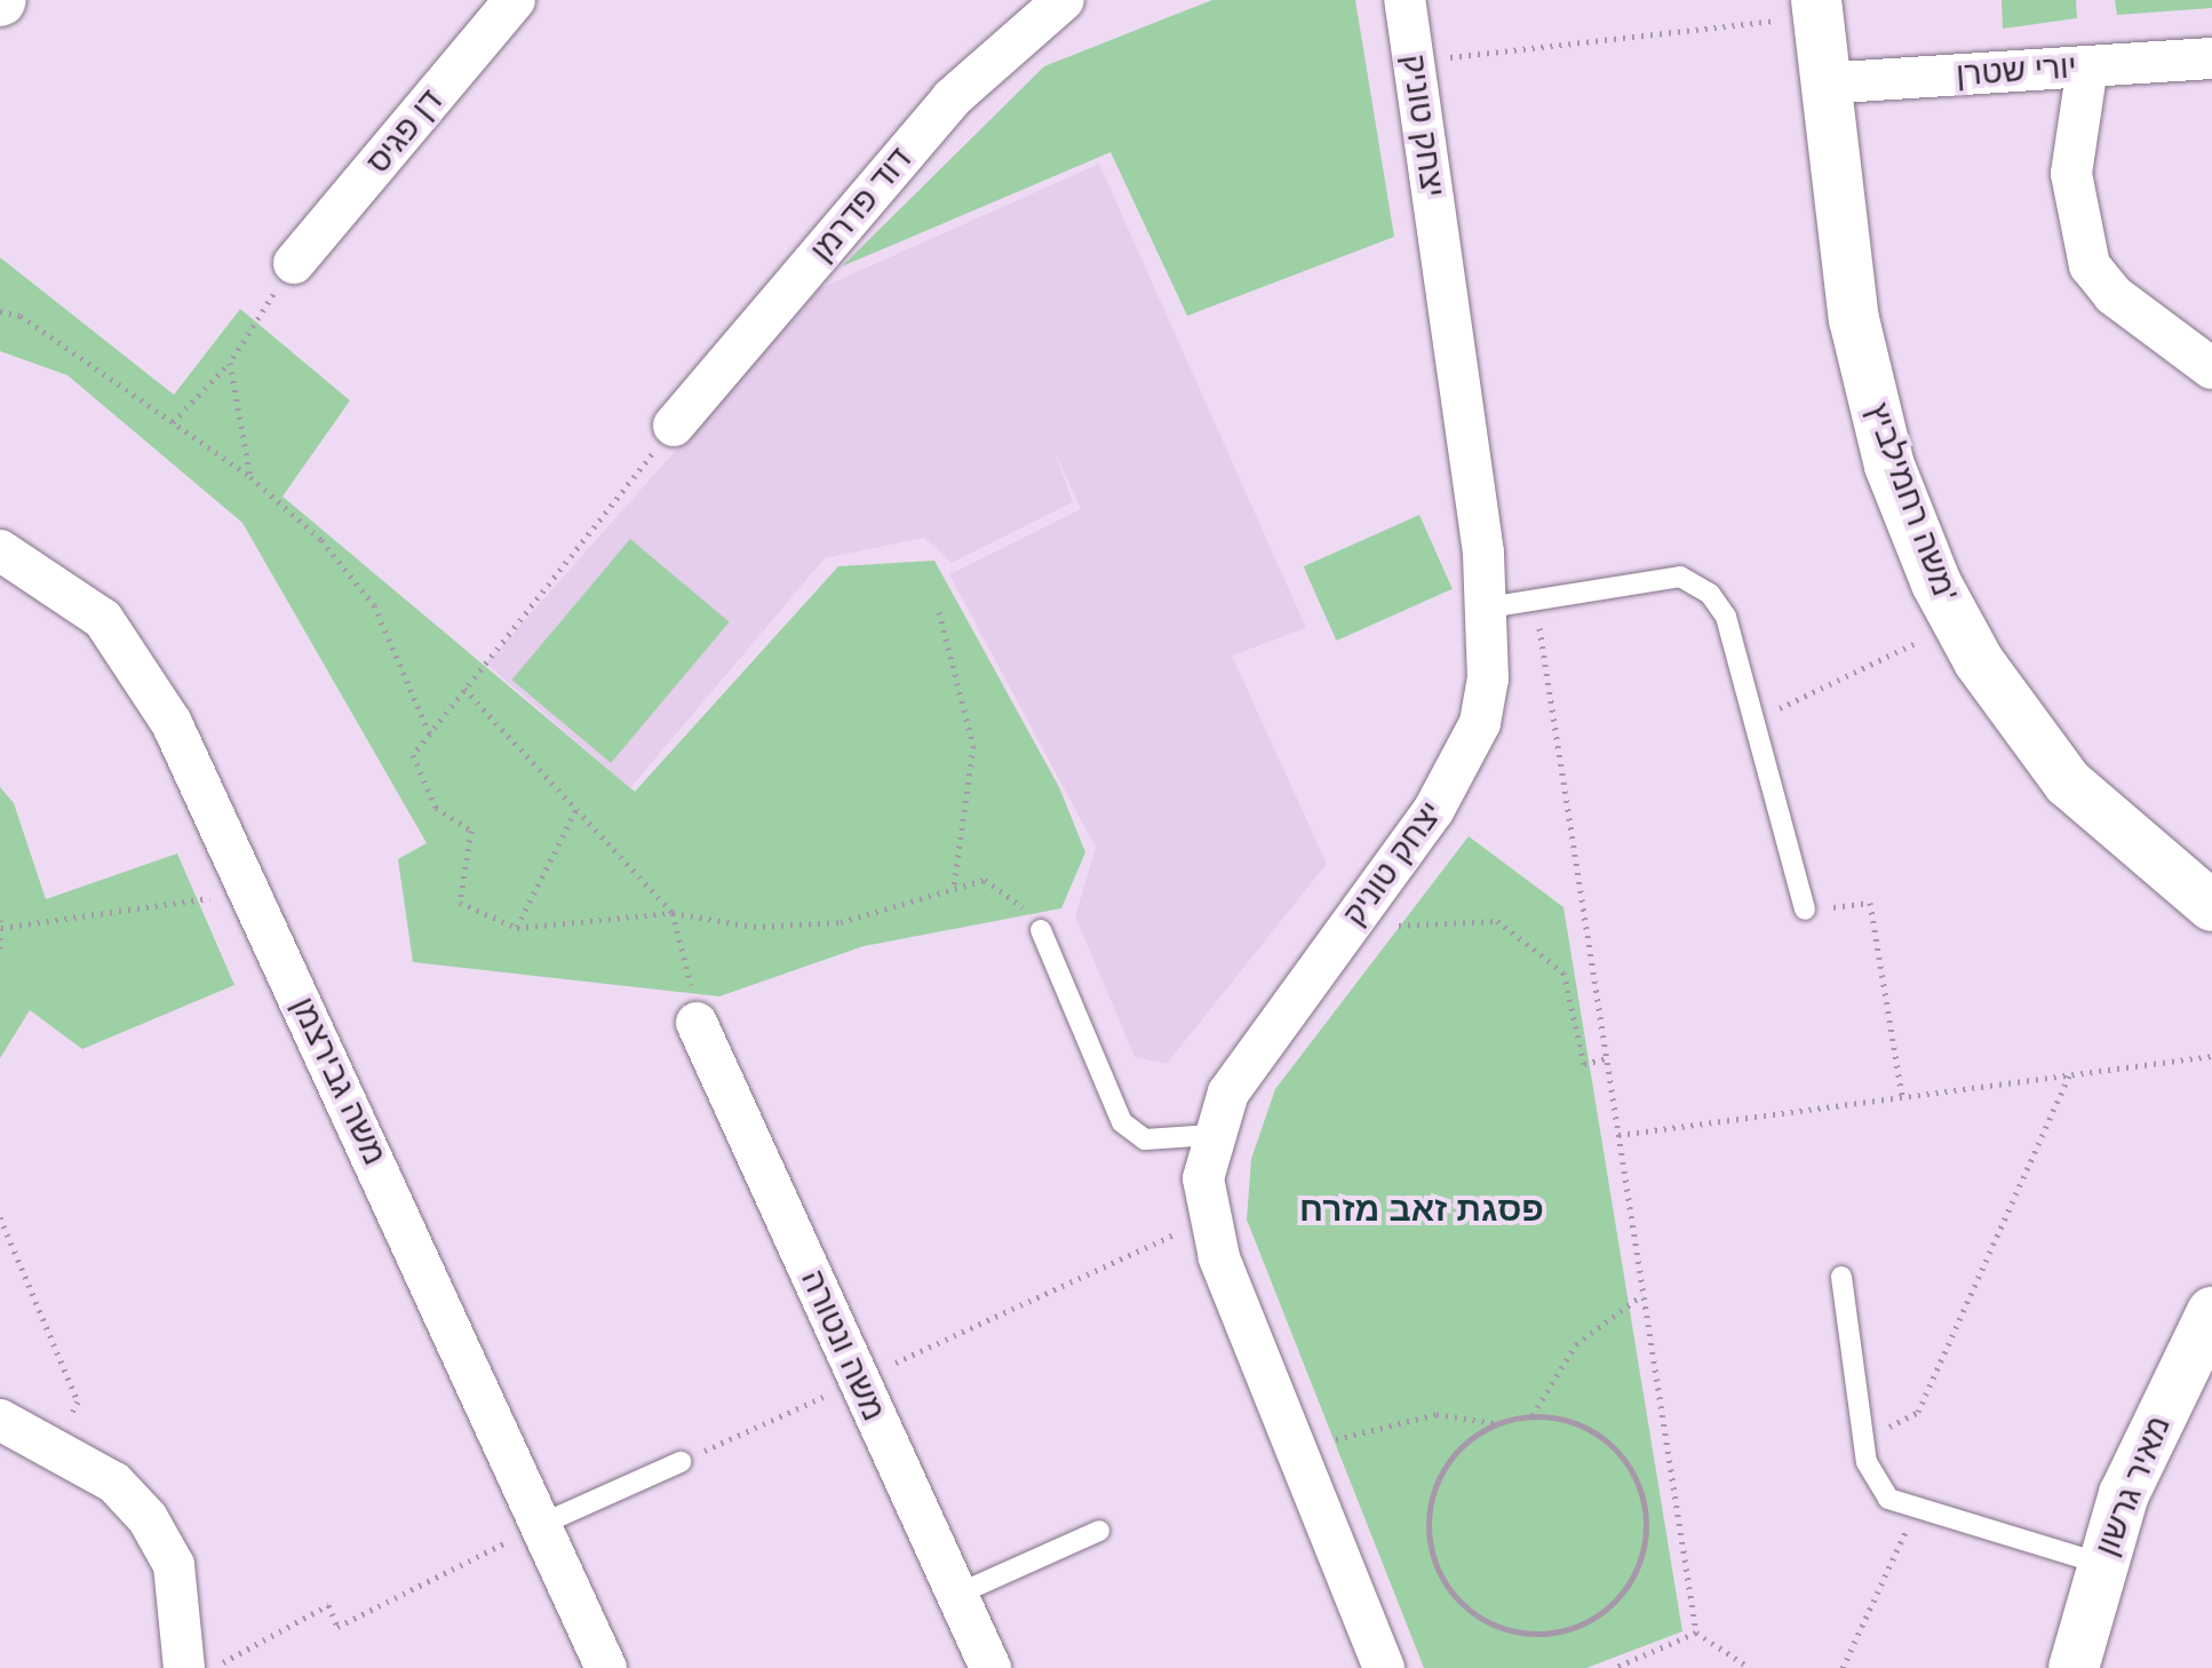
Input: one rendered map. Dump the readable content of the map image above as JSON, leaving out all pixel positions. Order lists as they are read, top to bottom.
{
  "streets": {
    "street": [
      "יורי שטרן",
      "יצחק טוניק",
      "דן פגיס",
      "דוד פדרמן",
      "משה רחמילביץ'",
      "משה גבירצמן",
      "משה ונטורה",
      "מאיר גרשון"
    ]
  },
  "crossings": [
    ["יורי שטרן", "משה רחמילביץ'"]
  ],
  "districts": ["פסגת זאב מזרח"]
}
